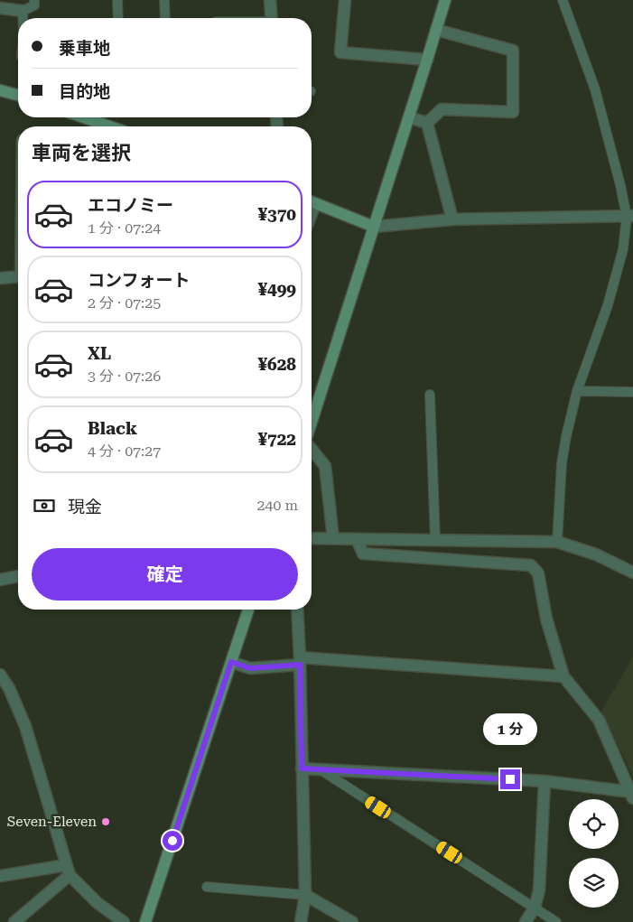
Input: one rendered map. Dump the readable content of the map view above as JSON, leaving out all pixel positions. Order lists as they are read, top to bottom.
{
  "places": ["Seven-Eleven"],
  "page": {
    "banner": ["乗車地", "目的地"],
    "heading": "車両を選択",
    "list": [
      {
        "name": "エコノミー",
        "note": "1 分 · 07:24",
        "value": "¥370"
      },
      {
        "name": "コンフォート",
        "note": "2 分 · 07:25",
        "value": "¥499"
      },
      {
        "name": "XL",
        "note": "3 分 · 07:26",
        "value": "¥628"
      },
      {
        "name": "Black",
        "note": "4 分 · 07:27",
        "value": "¥722"
      }
    ],
    "pay": ["現金", "240 m"],
    "buttons": "確定",
    "bubble": "1 分"
  }
}
